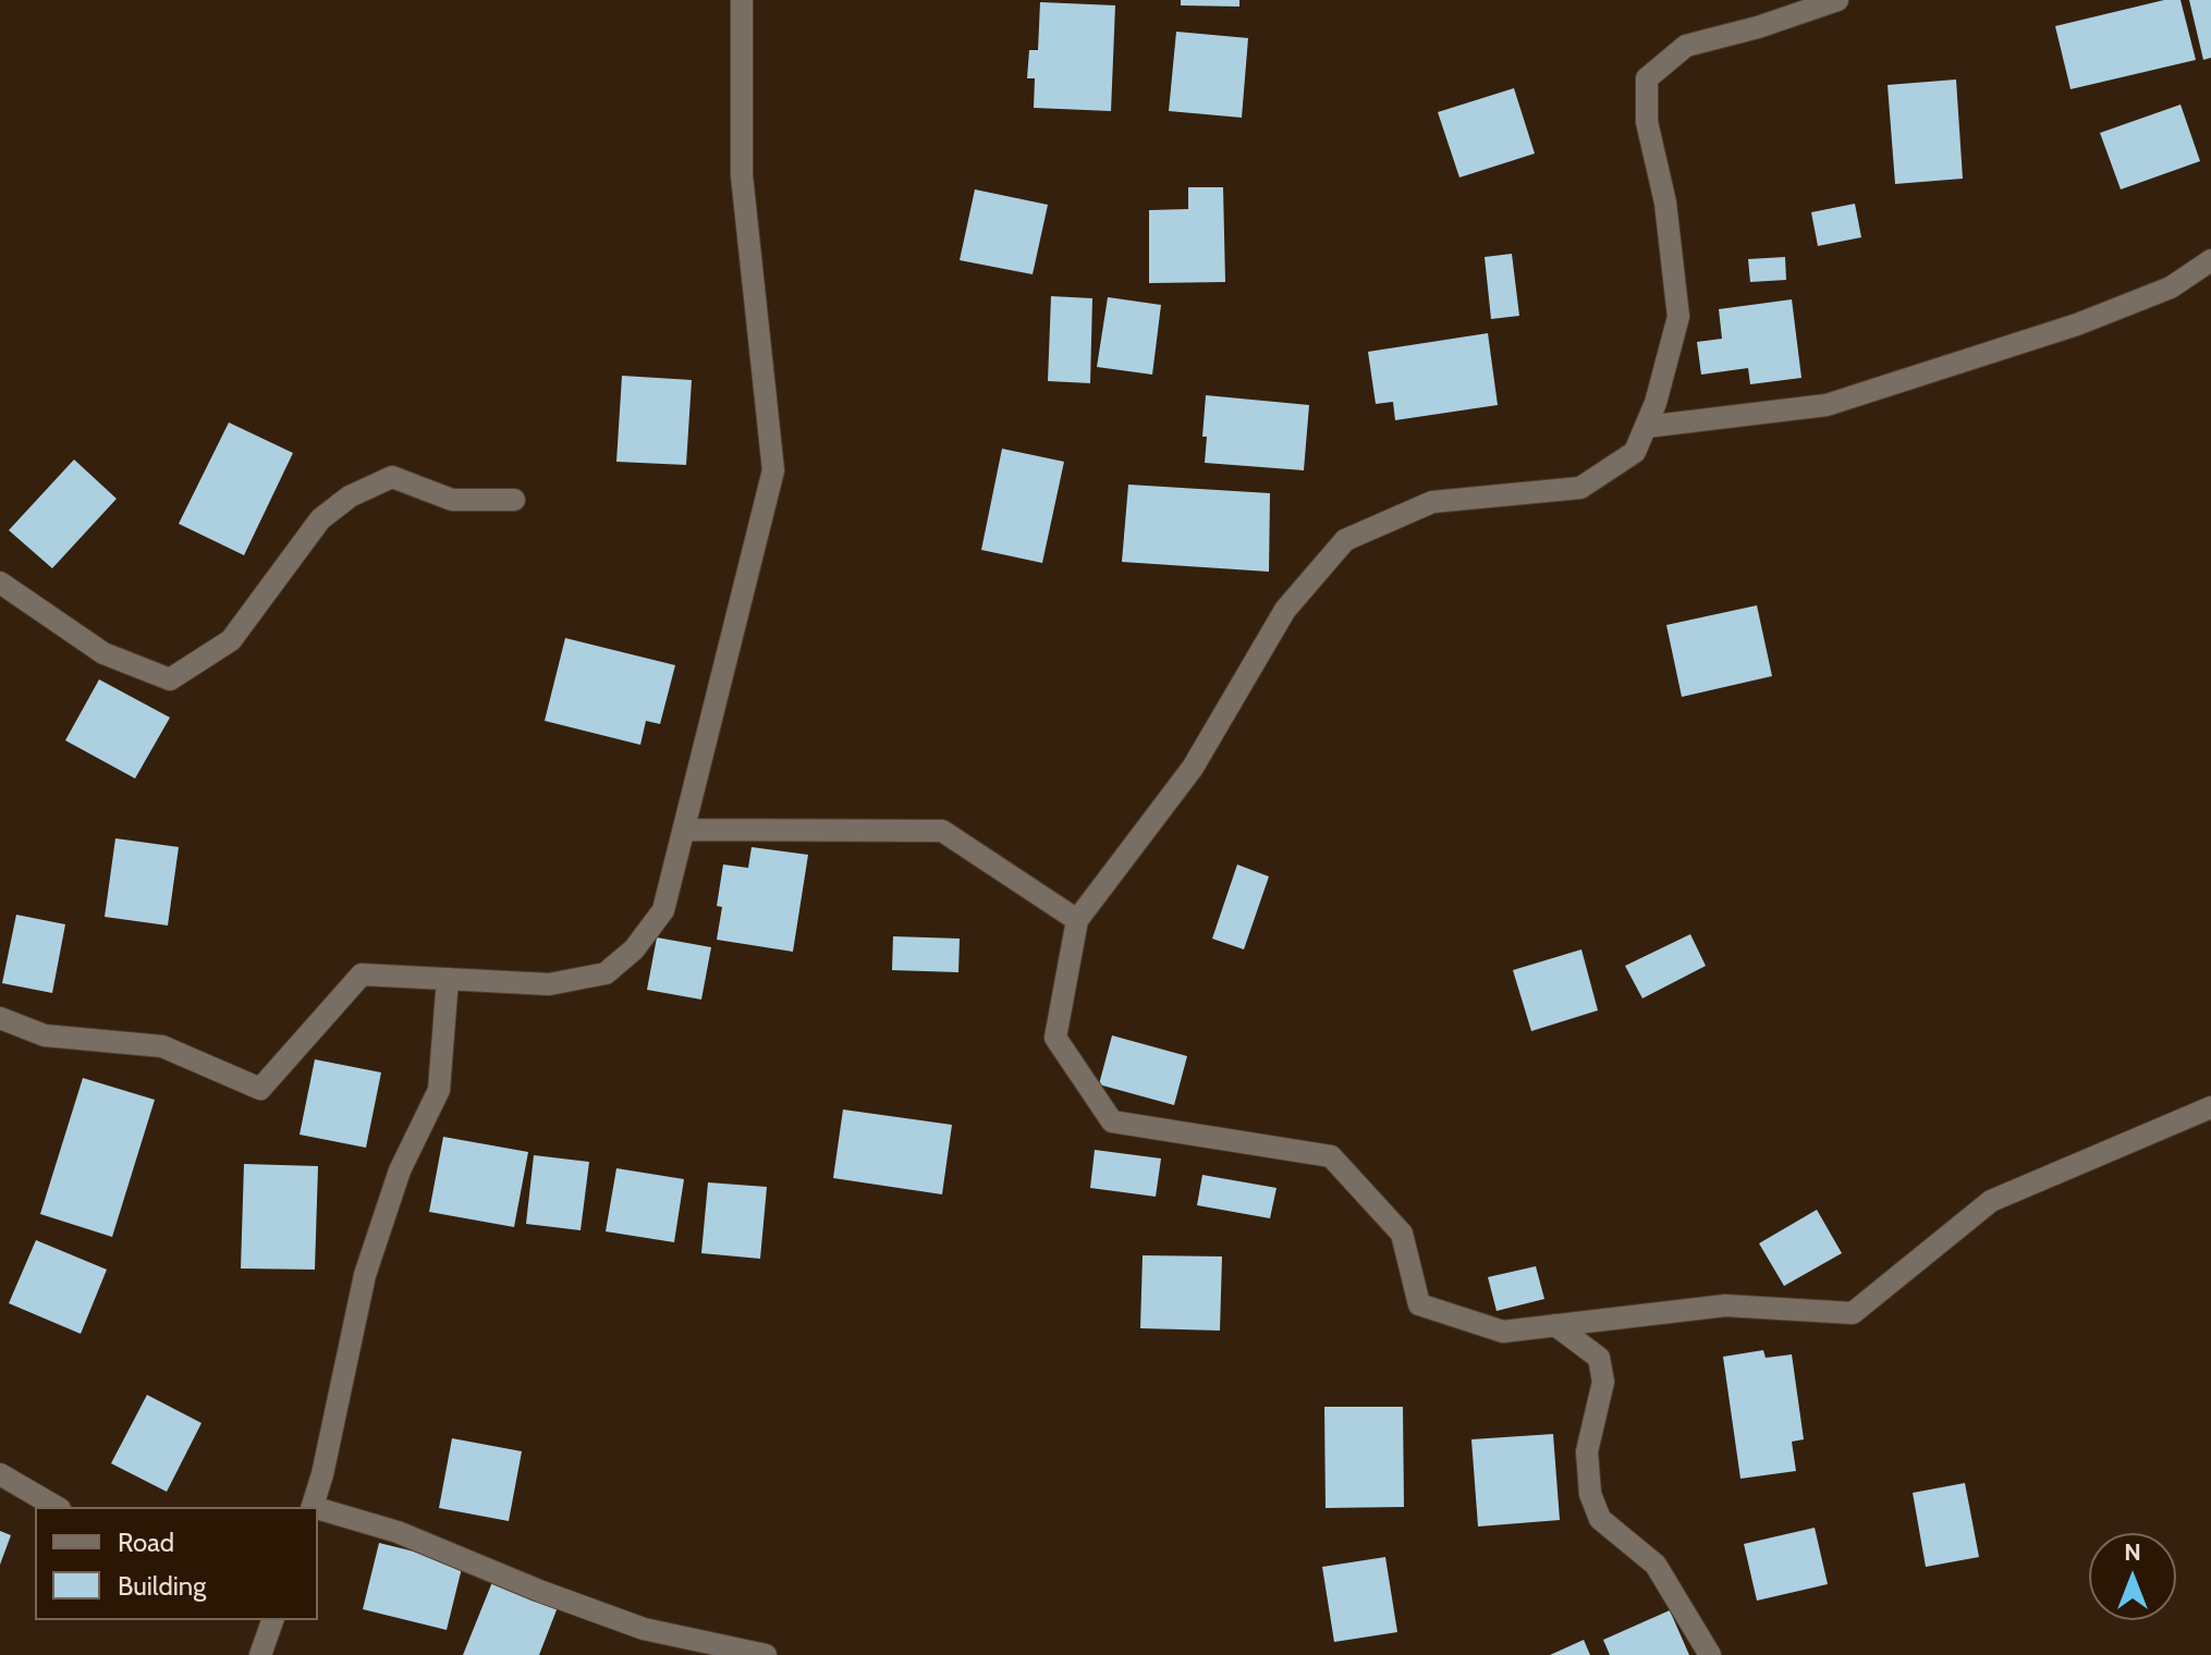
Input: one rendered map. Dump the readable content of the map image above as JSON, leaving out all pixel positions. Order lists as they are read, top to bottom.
{
  "legend": ["Road", "Building"],
  "north": "top"
}
